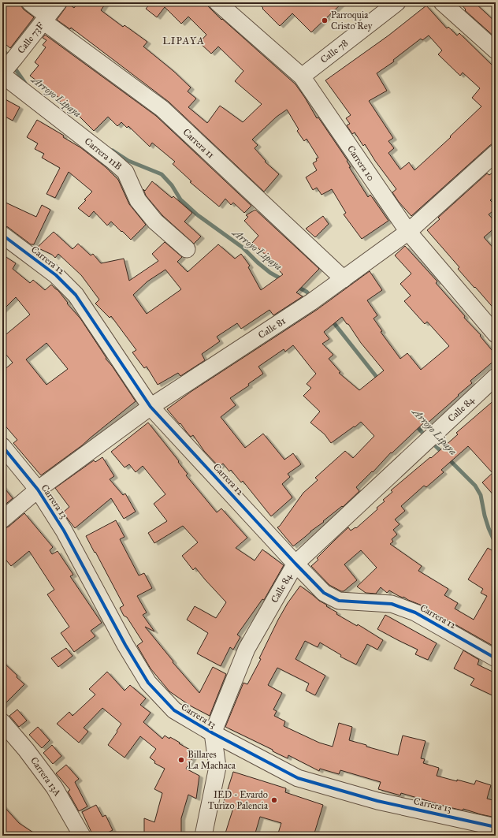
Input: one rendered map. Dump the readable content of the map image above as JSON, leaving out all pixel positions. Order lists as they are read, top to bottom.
{
  "streets": {
    "street": [
      "Calle 73F",
      "Calle 78",
      "Carrera 11",
      "Carrera 11B",
      "Carrera 10",
      "Carrera 12",
      "Calle 81",
      "Calle 84",
      "Carrera 13",
      "Carrera 13A"
    ]
  },
  "crossings": [
    ["Calle 73F", "Carrera 11"],
    ["Calle 73F", "Carrera 11B"],
    ["Calle 78", "Carrera 10"],
    ["Carrera 11", "Calle 81"],
    ["Carrera 10", "Calle 81"],
    ["Carrera 12", "Calle 81"],
    ["Carrera 12", "Calle 84"],
    ["Calle 81", "Carrera 13"],
    ["Calle 84", "Carrera 13"]
  ],
  "districts": ["LIPAYA"],
  "water": ["Arroyo Lipaya"],
  "places": ["Parroquia Cristo Rey", "Billares La Machaca", "IED - Evardo Turizo Palencia"]
}
